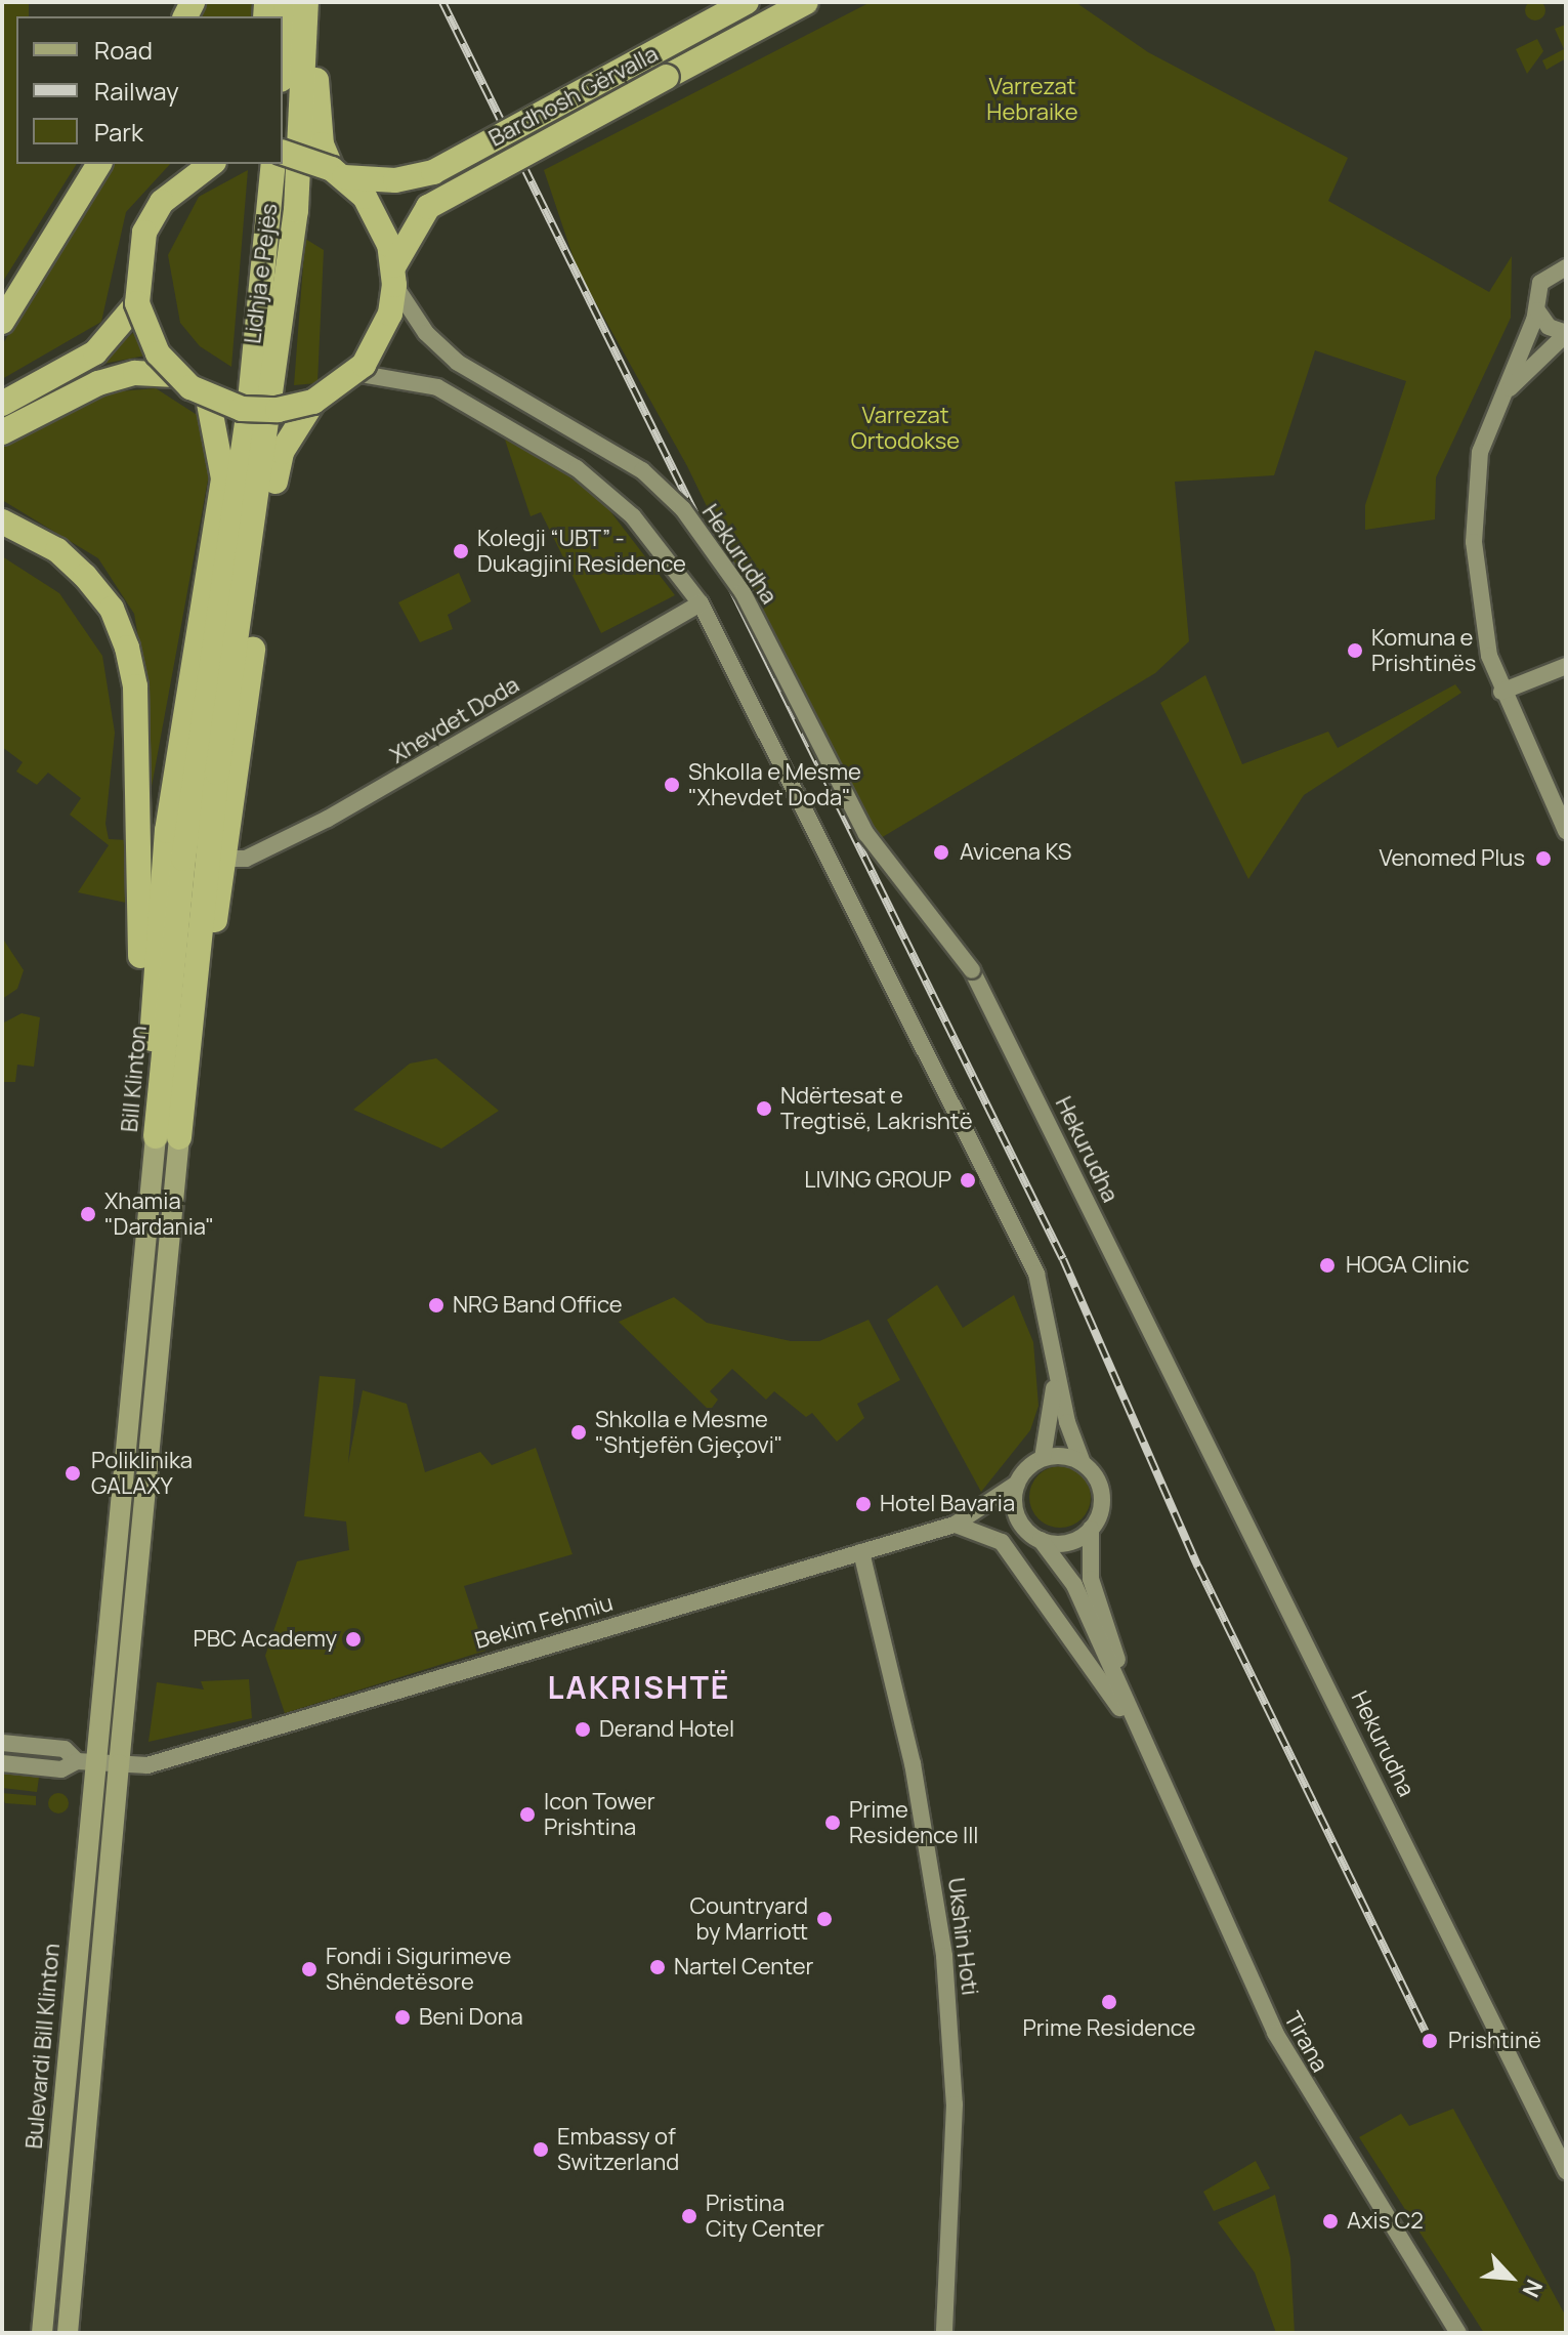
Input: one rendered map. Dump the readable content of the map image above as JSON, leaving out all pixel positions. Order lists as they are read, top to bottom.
{
  "streets": {
    "highway": ["Bardhosh Gërvalla", "Lidhja e Pejës", "Bill Klinton"],
    "main road": [
      "Hekurudha",
      "Xhevdet Doda",
      "Bekim Fehmiu",
      "Ukshin Hoti",
      "Tirana",
      "Bulevardi Bill Klinton"
    ]
  },
  "crossings": [
    ["Bardhosh Gërvalla", "Hekurudha"],
    ["Lidhja e Pejës", "Bill Klinton"],
    ["Bill Klinton", "Bekim Fehmiu"],
    ["Bill Klinton", "Bulevardi Bill Klinton"],
    ["Bekim Fehmiu", "Ukshin Hoti"],
    ["Bekim Fehmiu", "Tirana"],
    ["Bekim Fehmiu", "Bulevardi Bill Klinton"]
  ],
  "districts": ["LAKRISHTË"],
  "parks": ["Varrezat Hebraike", "Varrezat Ortodokse"],
  "places": [
    "Kolegji “UBT” - Dukagjini Residence",
    "Komuna e Prishtinës",
    "Shkolla e Mesme \"Xhevdet Doda\"",
    "Avicena KS",
    "Venomed Plus",
    "Ndërtesat e Tregtisë, Lakrishtë",
    "LIVING GROUP",
    "Xhamia \"Dardania\"",
    "HOGA Clinic",
    "NRG Band Office",
    "Shkolla e Mesme \"Shtjefën Gjeçovi\"",
    "Poliklinika GALAXY",
    "Hotel Bavaria",
    "PBC Academy",
    "Derand Hotel",
    "Icon Tower Prishtina",
    "Prime Residence III",
    "Countryard by Marriott",
    "Nartel Center",
    "Fondi i Sigurimeve Shëndetësore",
    "Prime Residence",
    "Beni Dona",
    "Prishtinë",
    "Embassy of Switzerland",
    "Pristina City Center",
    "Axis C2"
  ],
  "legend": ["Road", "Railway", "Park"],
  "north": "bottom right"
}
